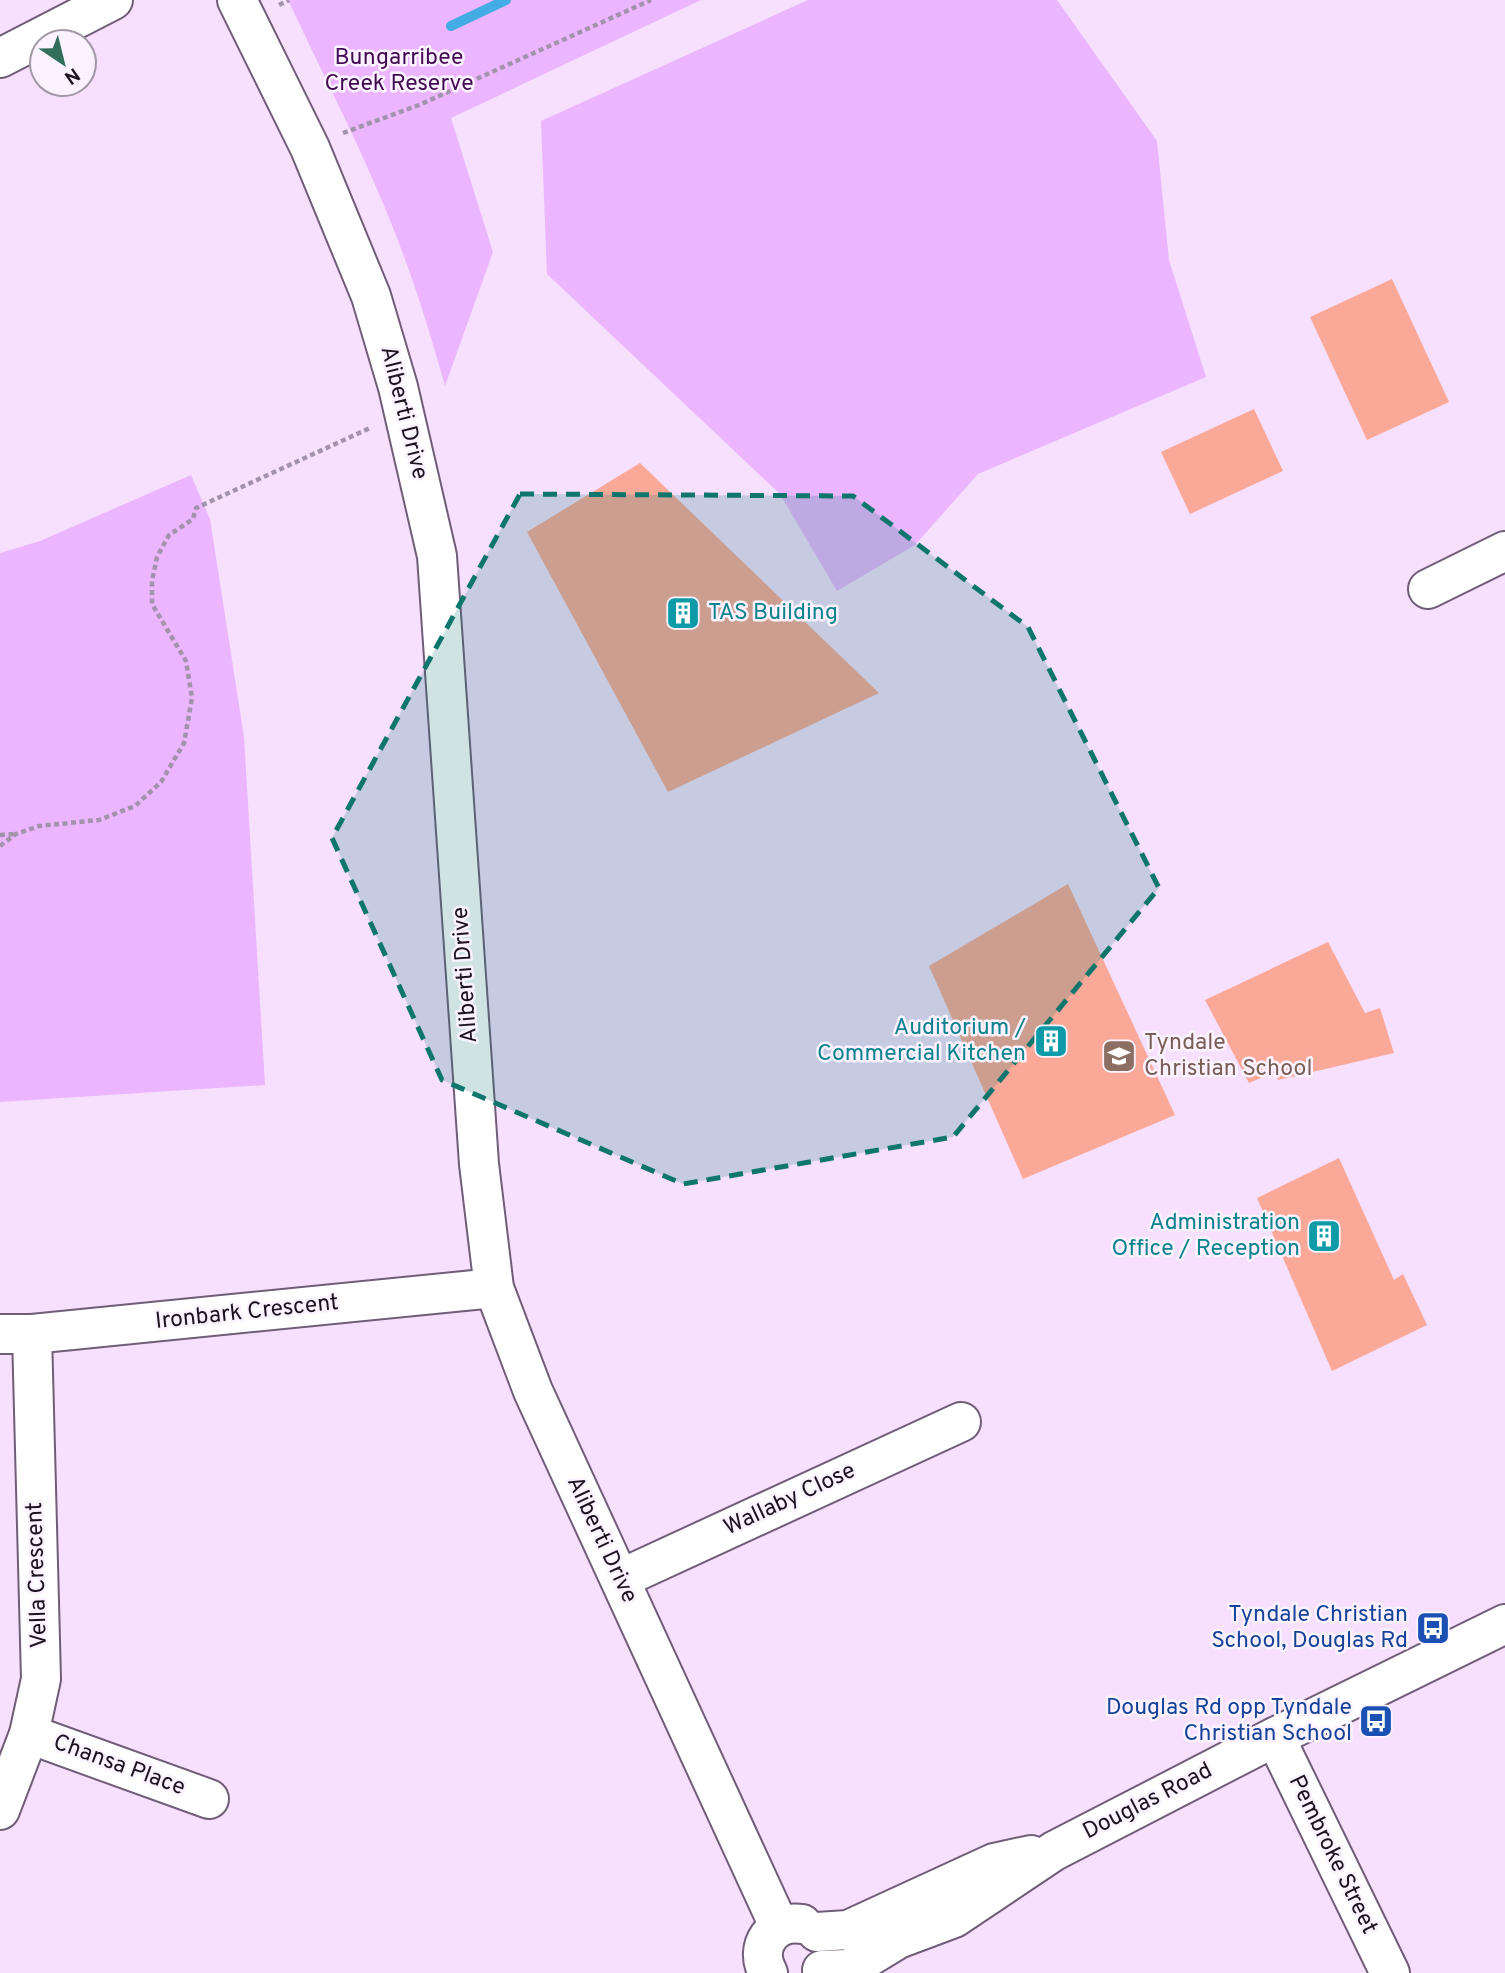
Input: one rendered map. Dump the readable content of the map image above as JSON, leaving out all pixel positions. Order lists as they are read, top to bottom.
{
  "streets": {
    "street": [
      "Aliberti Drive",
      "Ironbark Crescent",
      "Wallaby Close",
      "Vella Crescent",
      "Chansa Place",
      "Douglas Road",
      "Pembroke Street"
    ]
  },
  "crossings": [
    ["Aliberti Drive", "Ironbark Crescent"],
    ["Aliberti Drive", "Wallaby Close"],
    ["Aliberti Drive", "Douglas Road"],
    ["Ironbark Crescent", "Vella Crescent"],
    ["Vella Crescent", "Chansa Place"],
    ["Douglas Road", "Pembroke Street"]
  ],
  "parks": ["Bungarribee Creek Reserve"],
  "places": {
    "building": ["TAS Building", "Auditorium / Commercial Kitchen", "Administration Office / Reception"],
    "school or university": ["Tyndale Christian School"],
    "bus stop": ["Tyndale Christian School, Douglas Rd", "Douglas Rd opp Tyndale Christian School"]
  },
  "north": "bottom right"
}
